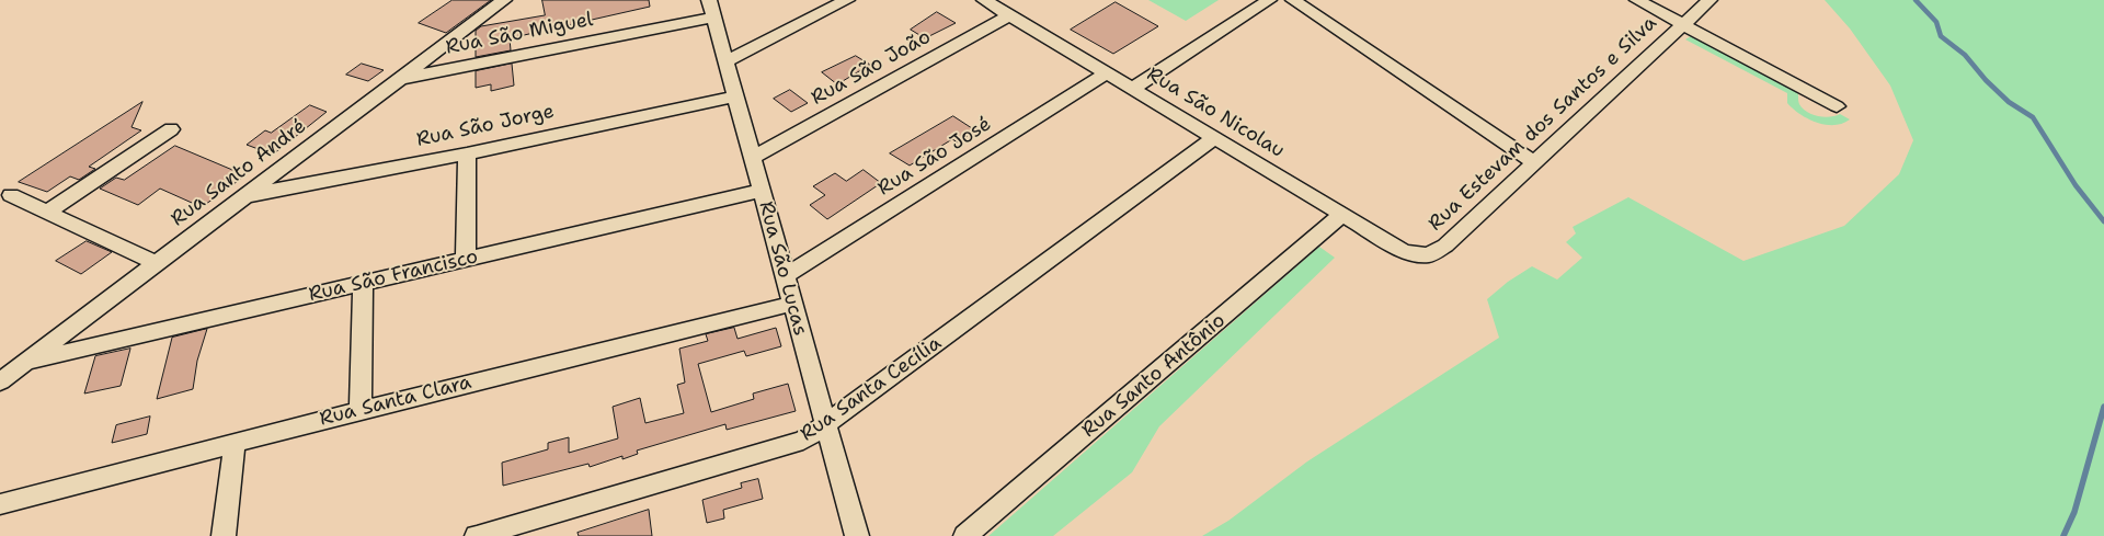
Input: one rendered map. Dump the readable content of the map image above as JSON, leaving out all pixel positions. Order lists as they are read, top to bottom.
{
  "streets": {
    "street": [
      "Rua São Miguel",
      "Rua São João",
      "Rua São Nicolau",
      "Rua Estevam dos Santos e Silva",
      "Rua São Jorge",
      "Rua São José",
      "Rua Santo André",
      "Rua São Lucas",
      "Rua São Francisco",
      "Rua Santo Antônio",
      "Rua Santa Cecília",
      "Rua Santa Clara"
    ]
  },
  "crossings": [
    ["Rua São Miguel", "Rua Santo André"],
    ["Rua São Miguel", "Rua São Lucas"],
    ["Rua São João", "Rua São Nicolau"],
    ["Rua São João", "Rua São Lucas"],
    ["Rua São Nicolau", "Rua Estevam dos Santos e Silva"],
    ["Rua São Nicolau", "Rua São José"],
    ["Rua São Nicolau", "Rua Santo Antônio"],
    ["Rua São Nicolau", "Rua Santa Cecília"],
    ["Rua São Jorge", "Rua Santo André"],
    ["Rua São Jorge", "Rua São Lucas"],
    ["Rua São José", "Rua São Lucas"],
    ["Rua Santo André", "Rua São Francisco"],
    ["Rua São Lucas", "Rua São Francisco"],
    ["Rua São Lucas", "Rua Santa Cecília"],
    ["Rua São Lucas", "Rua Santa Clara"]
  ]
}
